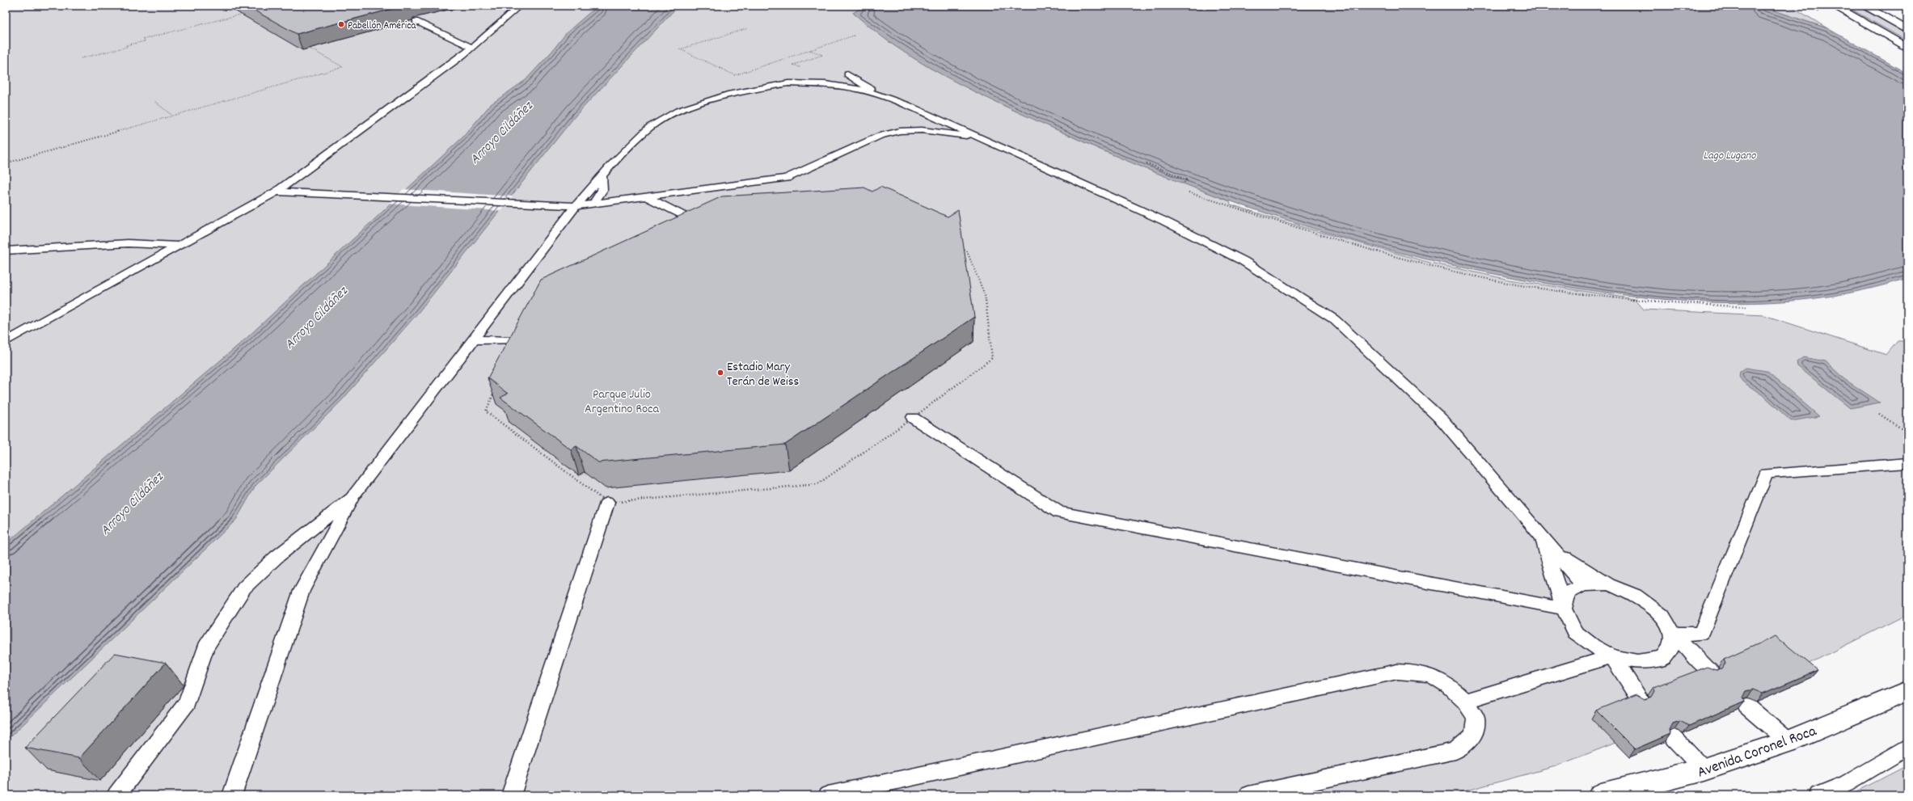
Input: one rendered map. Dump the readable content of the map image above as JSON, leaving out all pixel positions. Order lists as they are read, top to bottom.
{
  "streets": {
    "main road": ["Avenida Coronel Roca"]
  },
  "water": ["Arroyo Cildáñez", "Lago Lugano"],
  "parks": ["Parque Julio Argentino Roca"],
  "places": ["Pabellón América", "Estadio Mary Terán de Weiss"]
}
